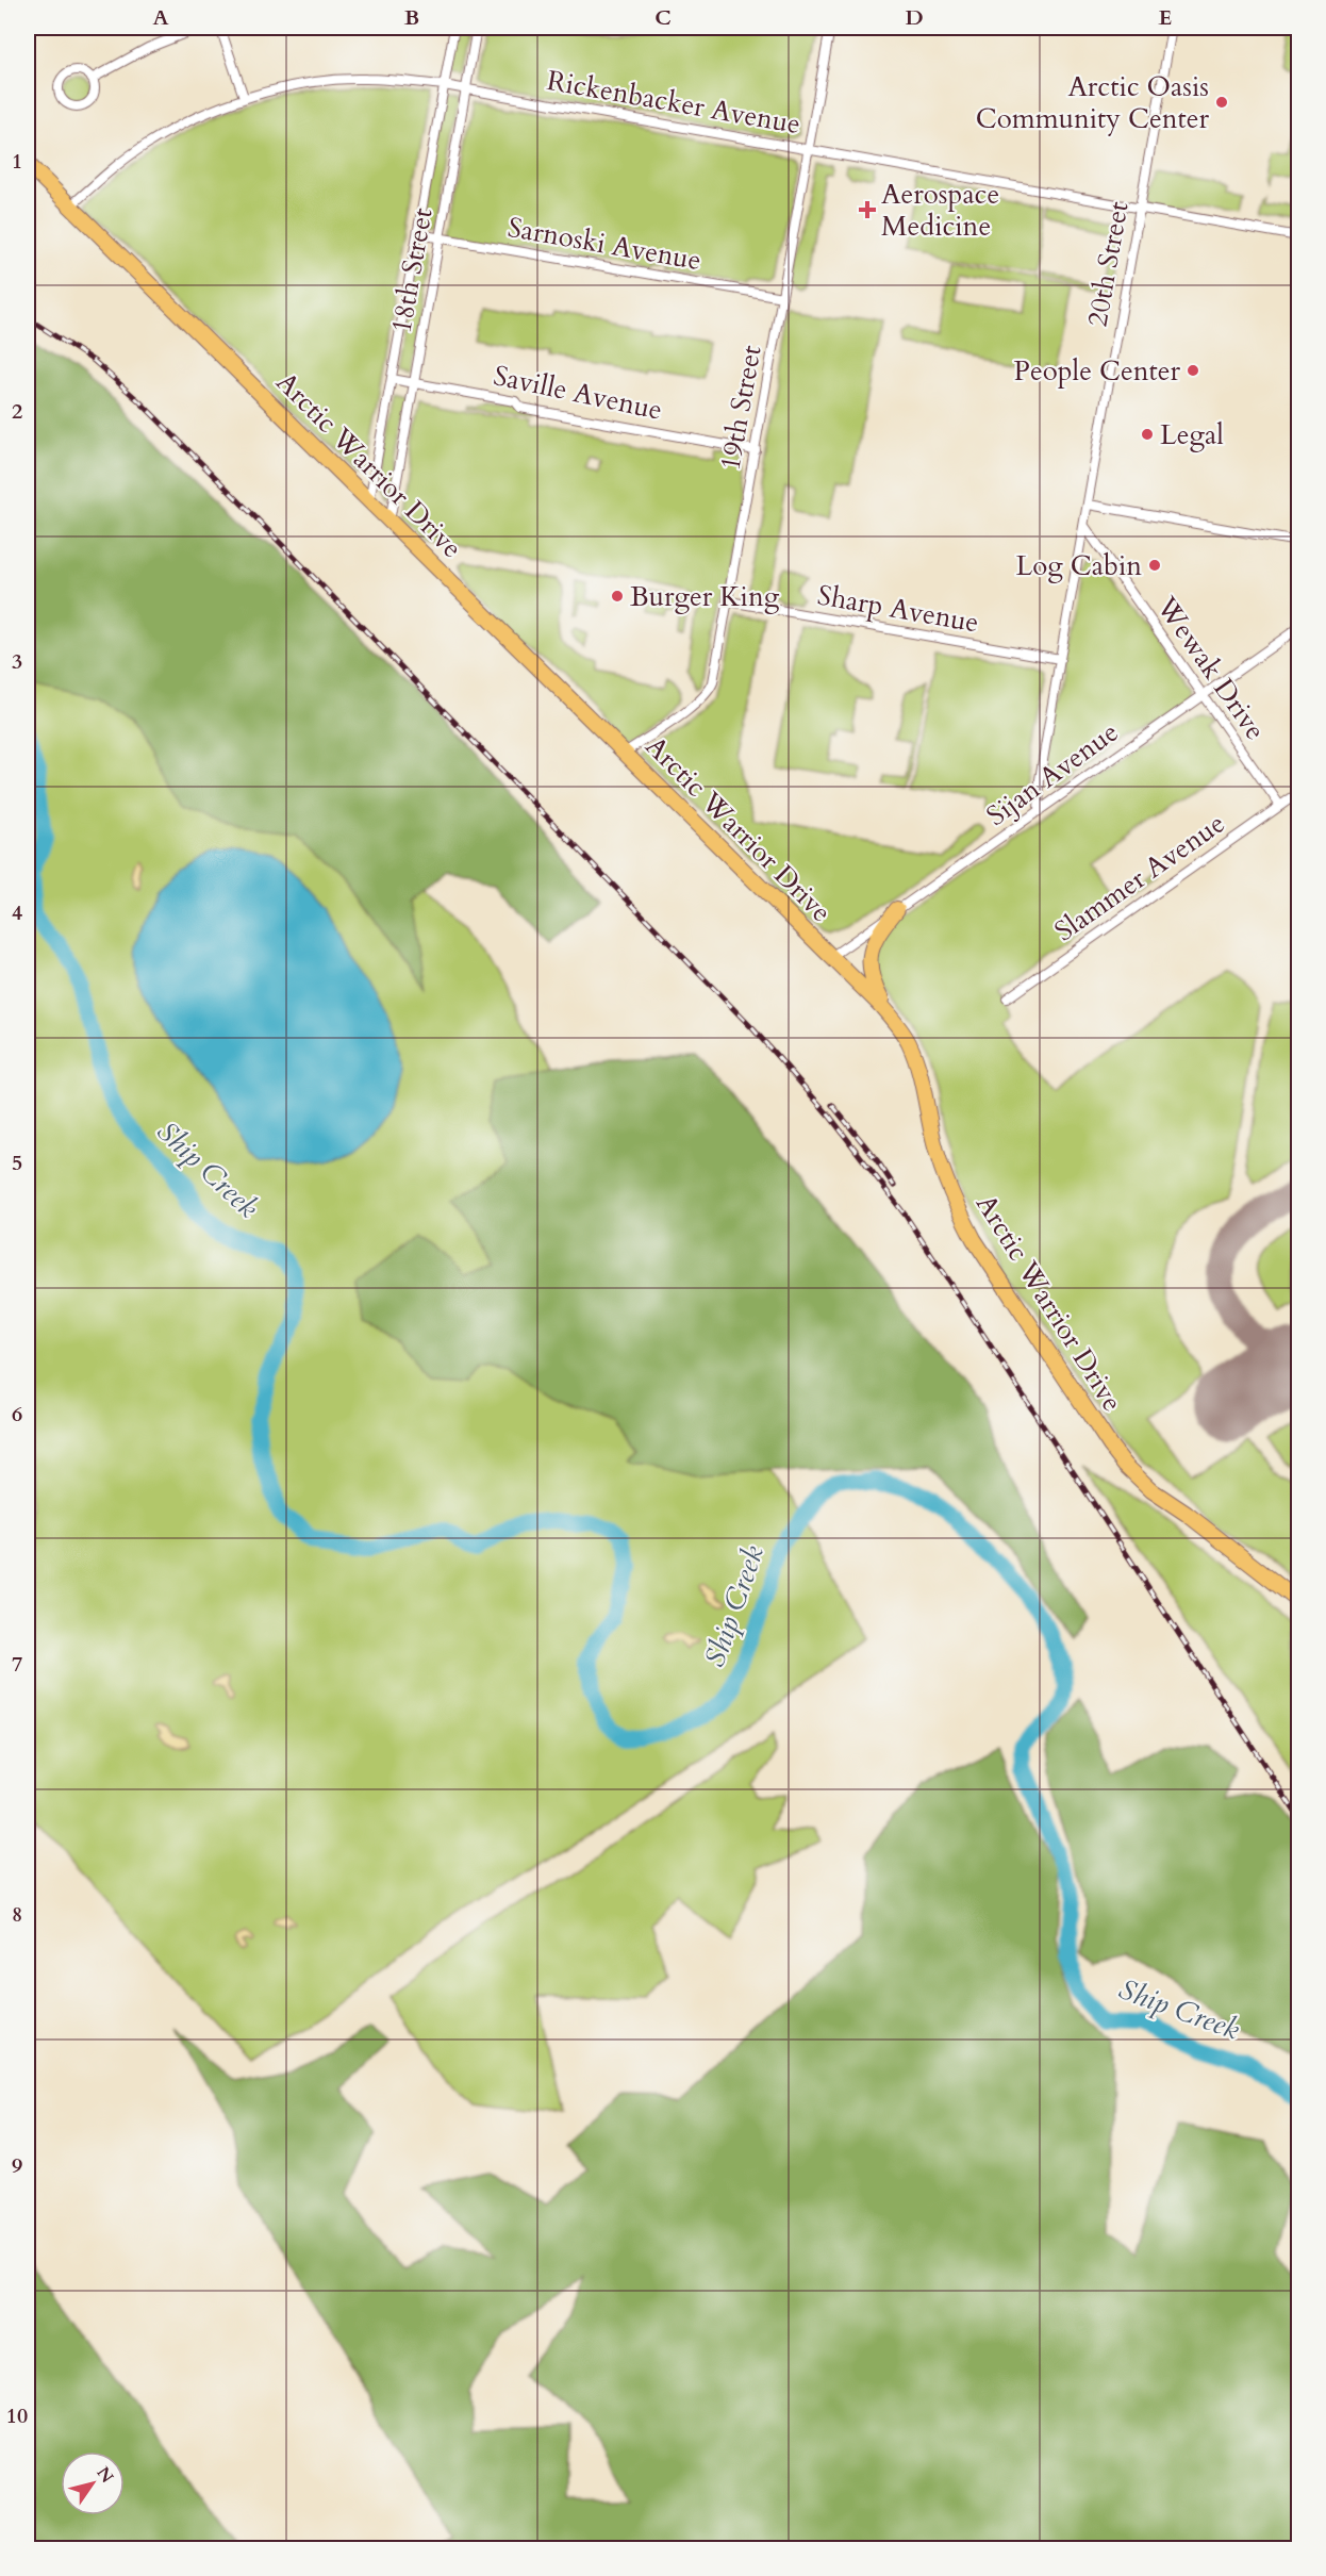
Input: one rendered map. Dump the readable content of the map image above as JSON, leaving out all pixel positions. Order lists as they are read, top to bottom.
{
  "streets": {
    "main road": ["Arctic Warrior Drive"],
    "street": [
      "Rickenbacker Avenue",
      "Sarnoski Avenue",
      "20th Street",
      "18th Street",
      "Saville Avenue",
      "19th Street",
      "Sharp Avenue",
      "Wewak Drive",
      "Sijan Avenue",
      "Slammer Avenue"
    ]
  },
  "crossings": [
    ["Rickenbacker Avenue", "20th Street"],
    ["Rickenbacker Avenue", "18th Street"],
    ["Rickenbacker Avenue", "19th Street"],
    ["Rickenbacker Avenue", "Arctic Warrior Drive"],
    ["Sarnoski Avenue", "18th Street"],
    ["Sarnoski Avenue", "19th Street"],
    ["20th Street", "Sharp Avenue"],
    ["20th Street", "Wewak Drive"],
    ["20th Street", "Sijan Avenue"],
    ["18th Street", "Saville Avenue"],
    ["18th Street", "Arctic Warrior Drive"],
    ["Saville Avenue", "19th Street"],
    ["19th Street", "Arctic Warrior Drive"],
    ["19th Street", "Sharp Avenue"],
    ["Arctic Warrior Drive", "Sijan Avenue"],
    ["Wewak Drive", "Sijan Avenue"],
    ["Wewak Drive", "Slammer Avenue"]
  ],
  "water": ["Ship Creek"],
  "places": {
    "other": [
      "Arctic Oasis Community Center",
      "People Center",
      "Legal",
      "Log Cabin",
      "Burger King"
    ],
    "health": ["Aerospace Medicine"]
  },
  "north": "top right",
  "grid": {
    "columns": [
      "A",
      "B",
      "C",
      "D",
      "E"
    ],
    "rows": [
      "1",
      "2",
      "3",
      "4",
      "5",
      "6",
      "7",
      "8",
      "9",
      "10"
    ]
  }
}
